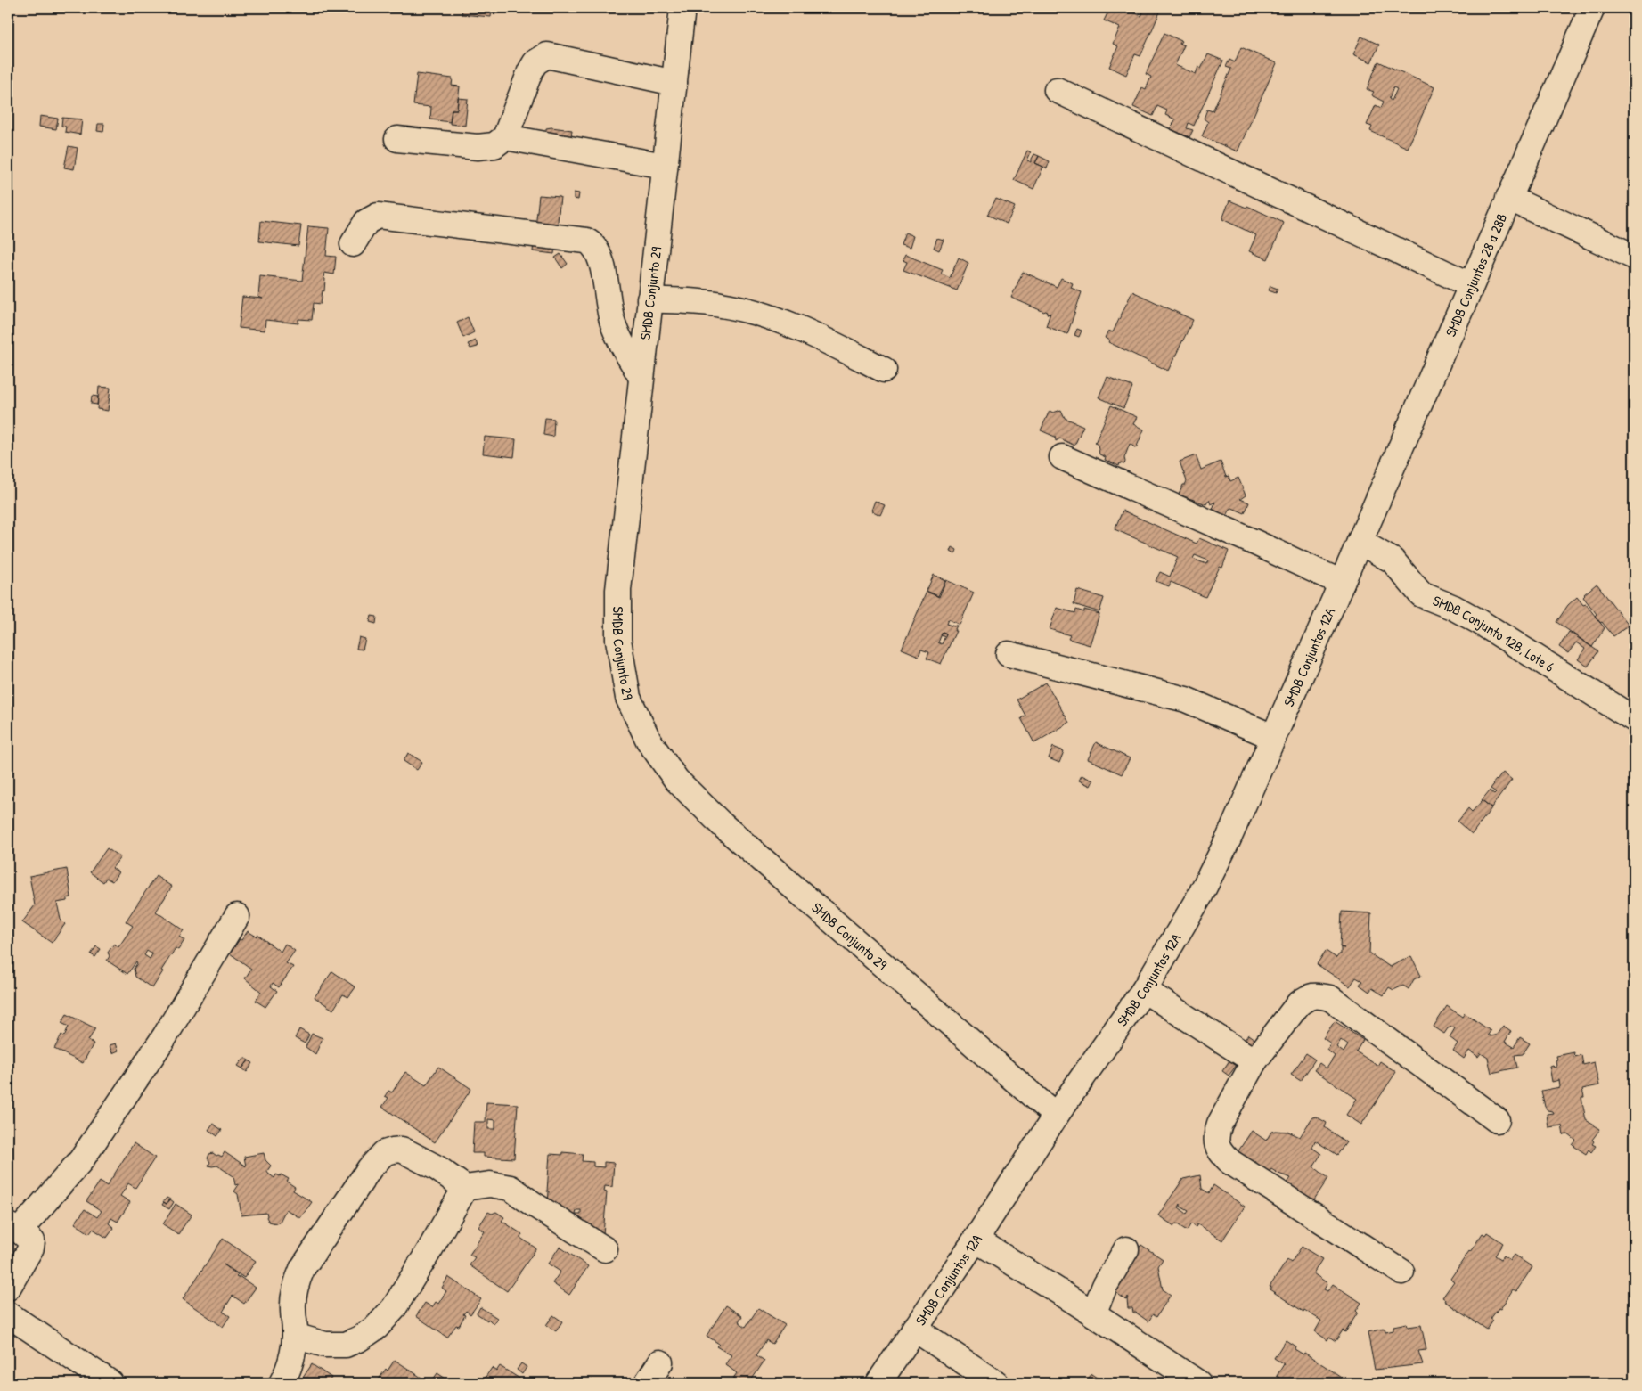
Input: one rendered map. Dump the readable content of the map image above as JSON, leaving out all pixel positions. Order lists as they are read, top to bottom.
{
  "streets": {
    "street": [
      "SMDB Conjuntos 28 a 28B",
      "SMDB Conjunto 29",
      "SMDB Conjunto 12B, Lote 6",
      "SMDB Conjuntos 12A"
    ]
  },
  "crossings": [
    ["SMDB Conjuntos 28 a 28B", "SMDB Conjunto 12B, Lote 6"],
    ["SMDB Conjuntos 28 a 28B", "SMDB Conjuntos 12A"],
    ["SMDB Conjunto 29", "SMDB Conjuntos 12A"],
    ["SMDB Conjunto 12B, Lote 6", "SMDB Conjuntos 12A"]
  ]
}
